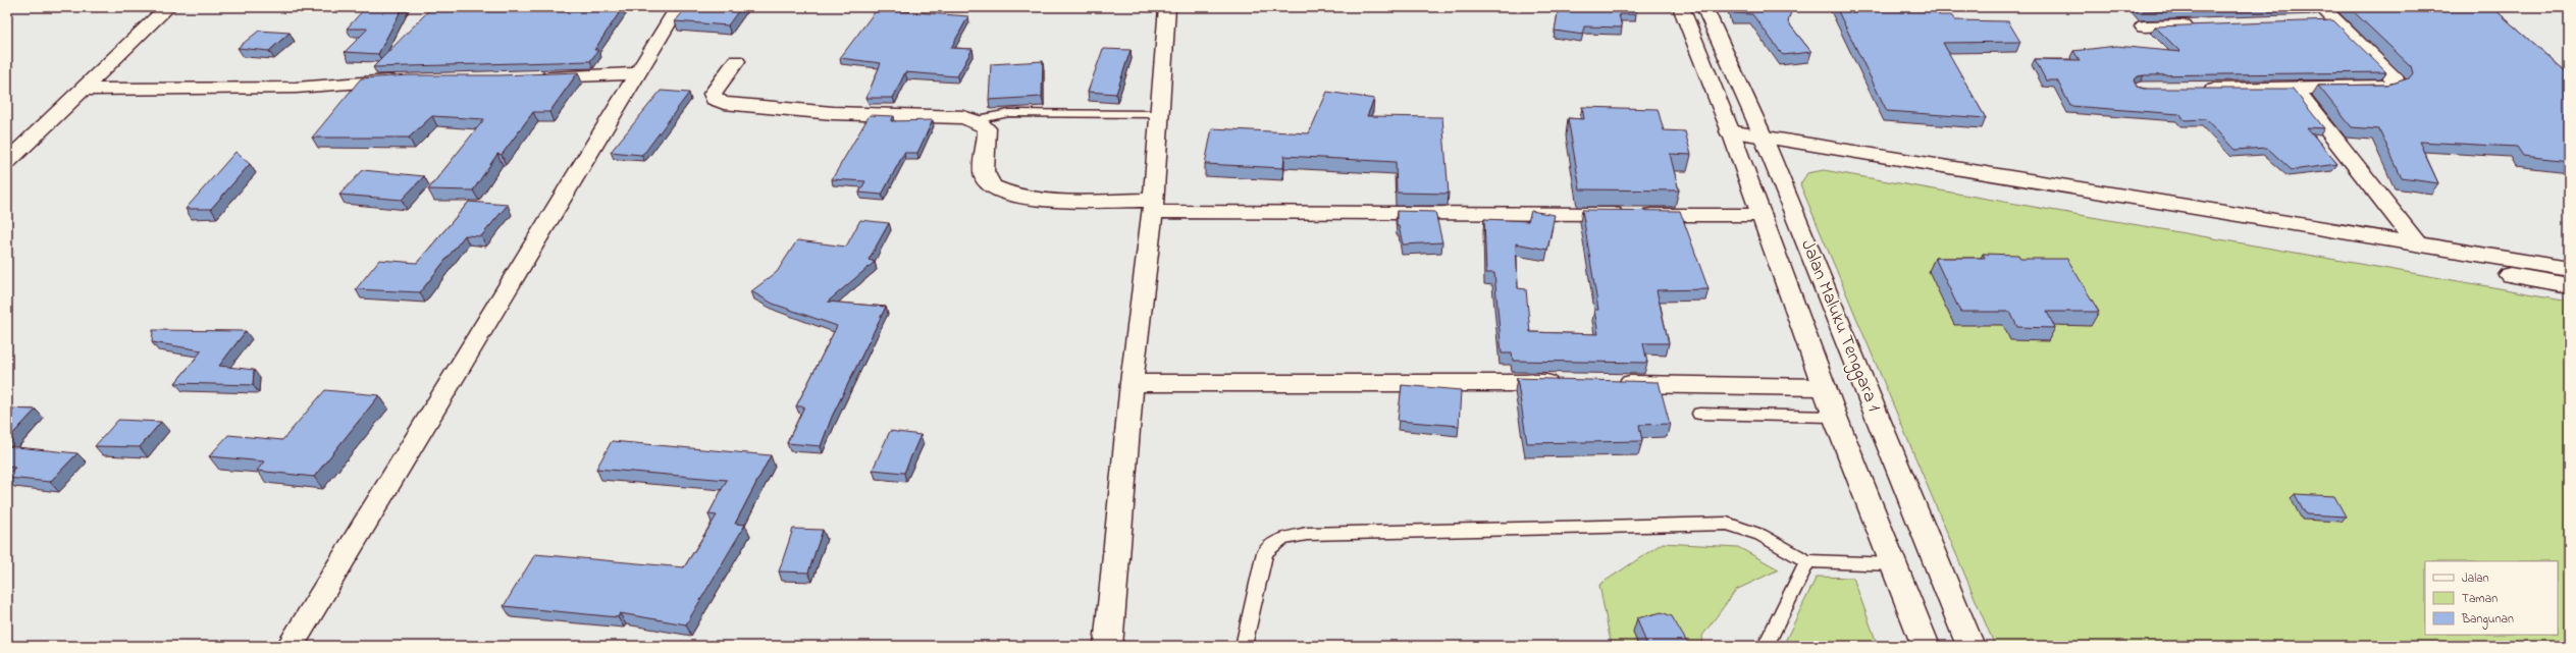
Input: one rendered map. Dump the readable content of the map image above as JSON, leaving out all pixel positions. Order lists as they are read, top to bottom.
{
  "streets": {
    "street": ["Jalan Maluku Tenggara 1"]
  },
  "legend": ["Jalan", "Taman", "Bangunan"]
}
